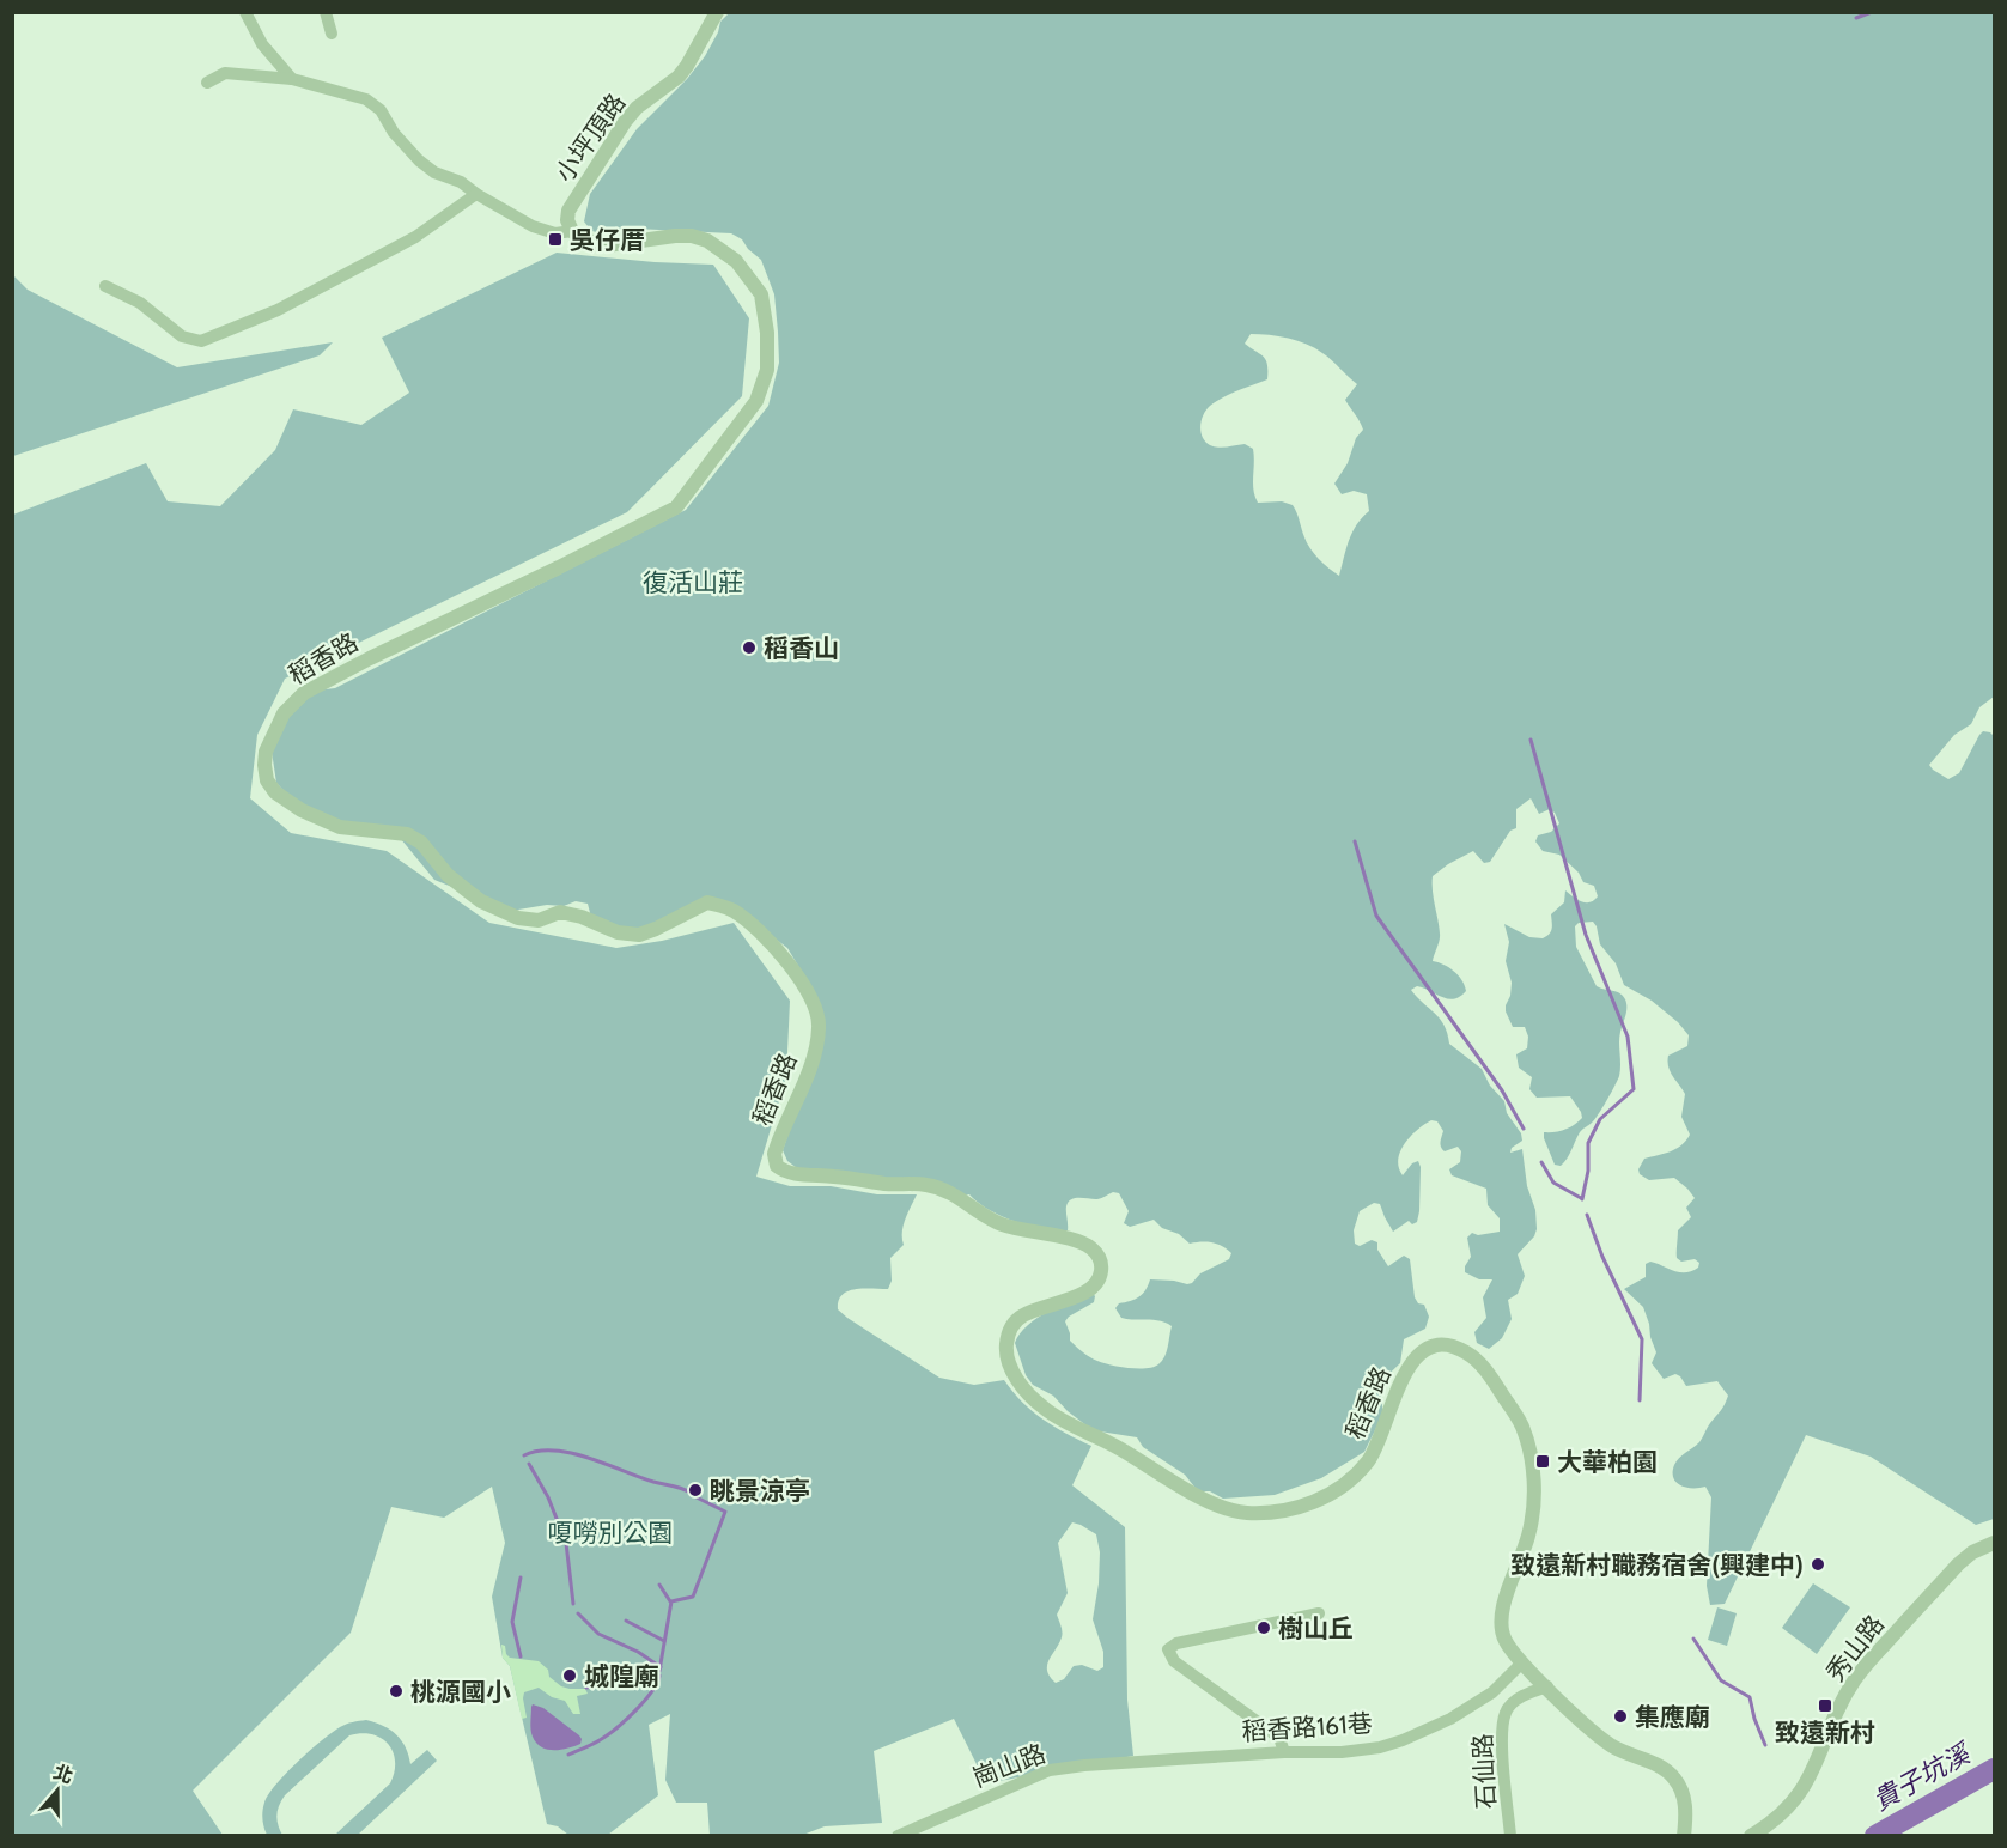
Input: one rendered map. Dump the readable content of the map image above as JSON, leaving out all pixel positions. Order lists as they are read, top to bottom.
{
  "streets": {
    "street": [
      "小坪頂路",
      "稻香路",
      "秀山路",
      "稻香路161巷",
      "崗山路",
      "石仙路"
    ]
  },
  "crossings": [
    ["小坪頂路", "稻香路"],
    ["稻香路", "稻香路161巷"],
    ["稻香路", "石仙路"],
    ["稻香路161巷", "崗山路"]
  ],
  "water": ["貴子坑溪"],
  "parks": ["復活山莊", "嗄嘮別公園"],
  "places": {
    "transit": ["吳仔厝", "大華柏園", "致遠新村"],
    "other": [
      "稻香山",
      "眺景涼亭",
      "致遠新村職務宿舍(興建中)",
      "樹山丘",
      "城隍廟",
      "桃源國小",
      "集應廟"
    ]
  },
  "north": "top"
}
